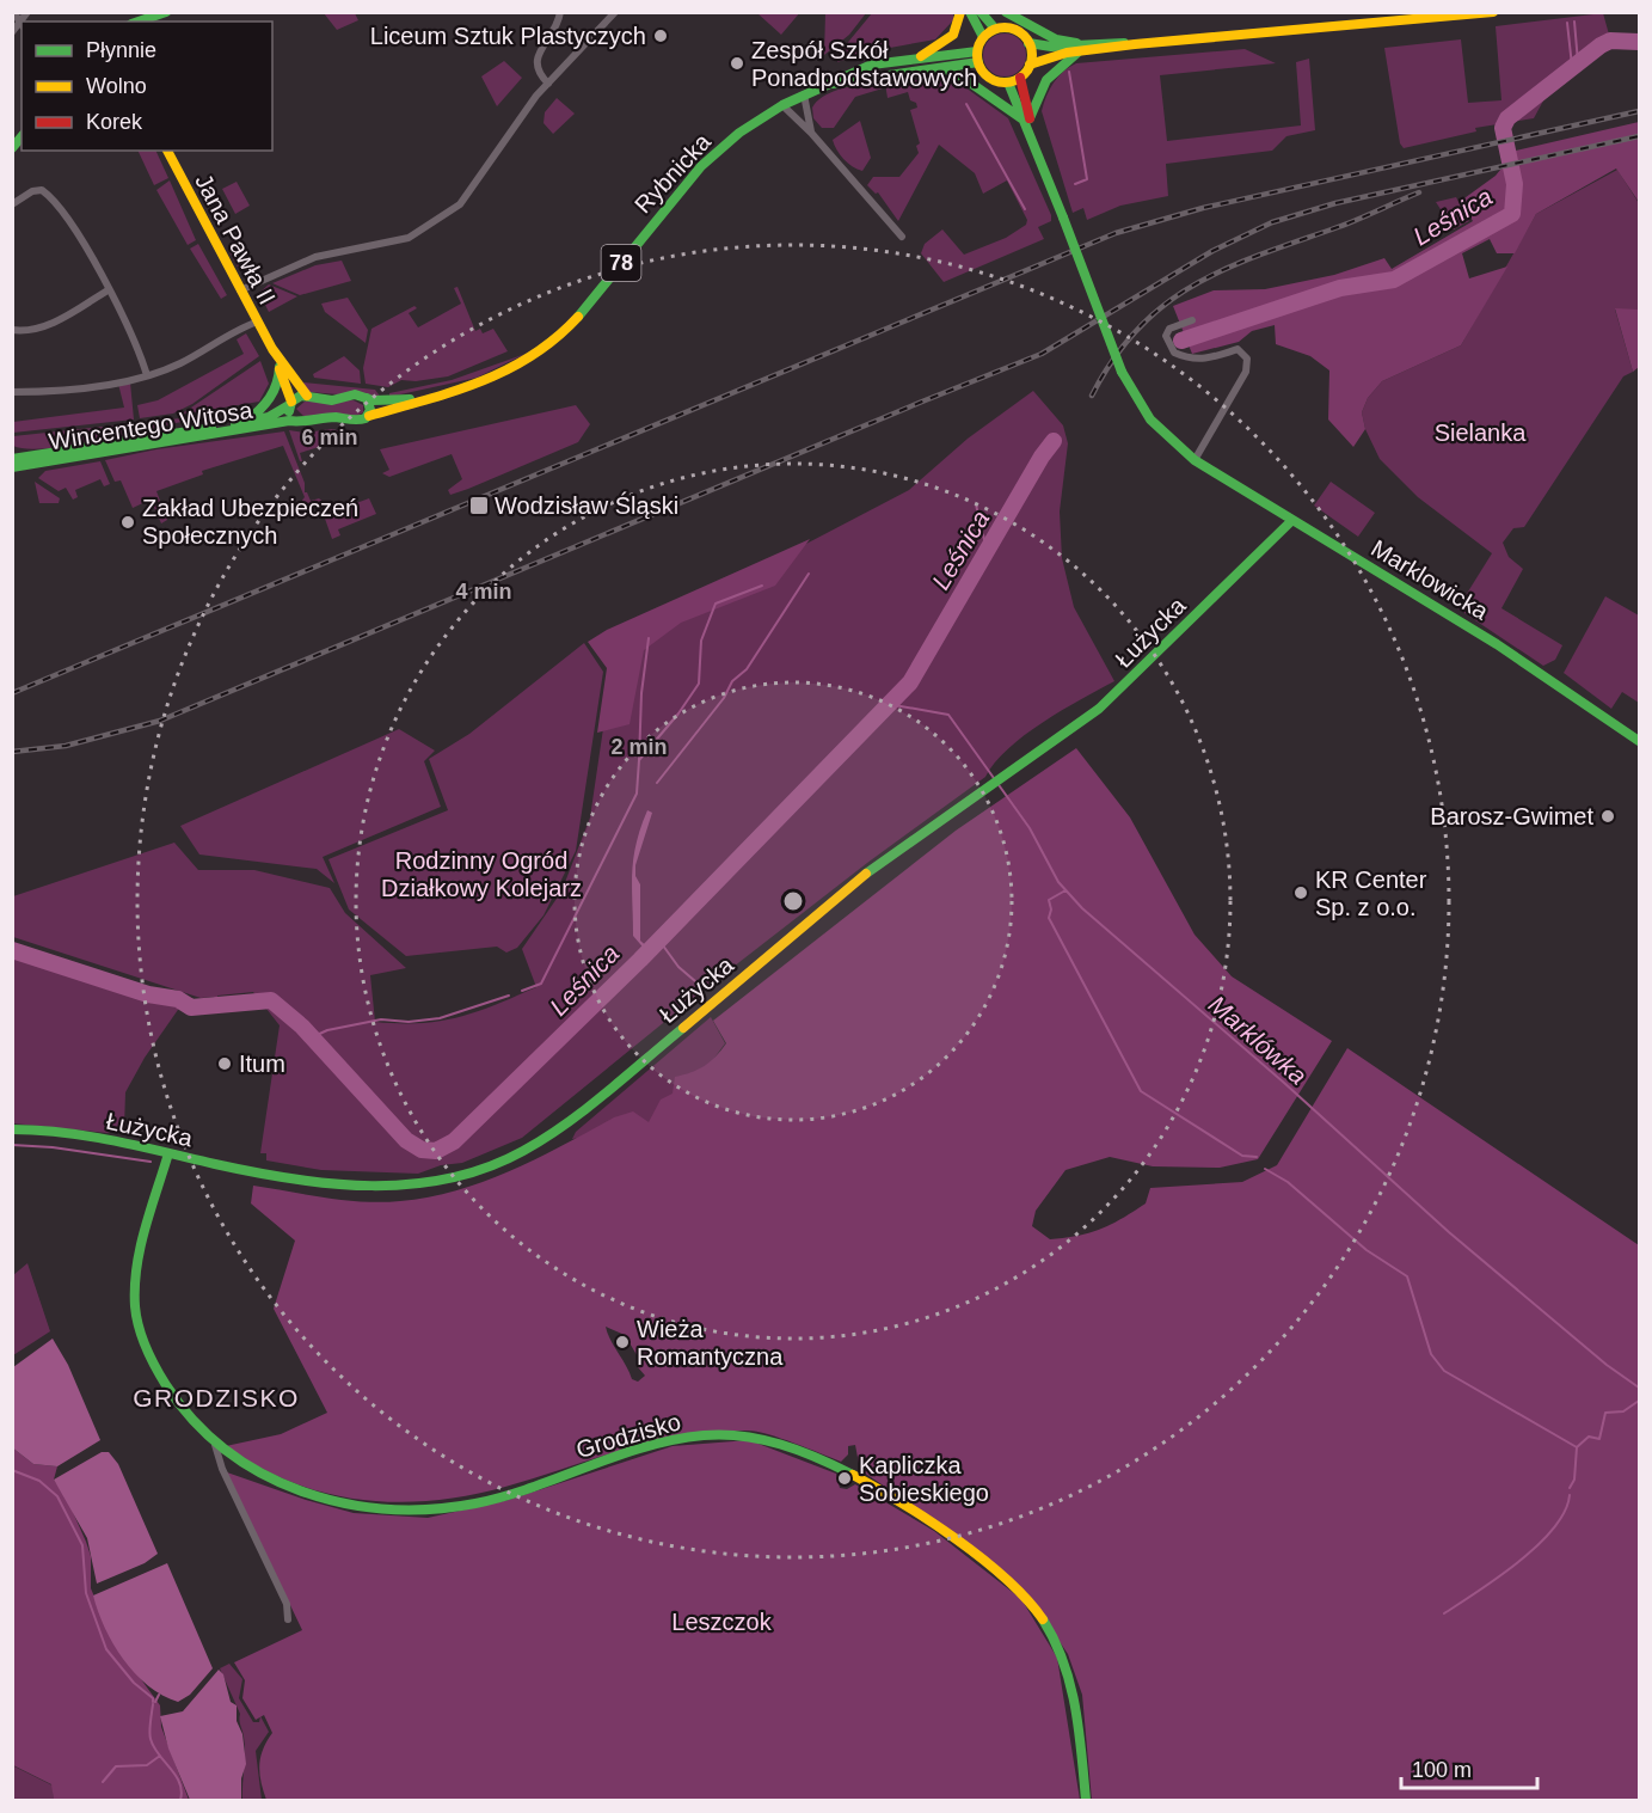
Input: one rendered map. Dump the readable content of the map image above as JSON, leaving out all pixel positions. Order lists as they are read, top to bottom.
{
  "streets": {
    "main road": [
      "Rybnicka",
      "Jana Pawła II",
      "78",
      "Wincentego Witosa",
      "Marklowicka",
      "Łużycka",
      "Grodzisko"
    ]
  },
  "crossings": [
    ["Rybnicka", "78"],
    ["Rybnicka", "Marklowicka"],
    ["Jana Pawła II", "78"],
    ["Jana Pawła II", "Wincentego Witosa"],
    ["78", "Wincentego Witosa"],
    ["Marklowicka", "Łużycka"],
    ["Łużycka", "Grodzisko"]
  ],
  "districts": ["GRODZISKO"],
  "water": ["Leśnica", "Marklówka"],
  "parks": ["Sielanka", "Rodzinny Ogród Działkowy Kolejarz", "Leszczok"],
  "places": {
    "other": [
      "Liceum Sztuk Plastyczych",
      "Zespół Szkół Ponadpodstawowych",
      "Zakład Ubezpieczeń Społecznych",
      "Barosz-Gwimet",
      "KR Center Sp. z o.o.",
      "Itum",
      "Wieża Romantyczna",
      "Kapliczka Sobieskiego"
    ],
    "transit": ["Wodzisław Śląski"]
  },
  "legend": ["Płynnie", "Wolno", "Korek"],
  "scale_bar": "100 m",
  "rings": ["6 min", "4 min", "2 min"]
}
